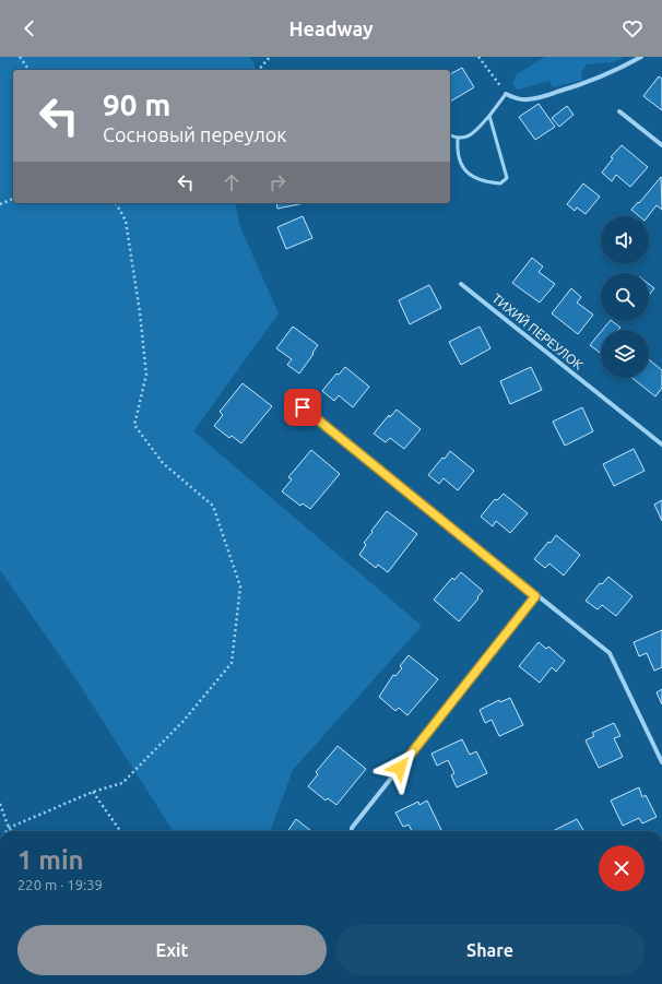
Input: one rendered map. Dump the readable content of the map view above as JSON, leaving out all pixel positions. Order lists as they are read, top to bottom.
{
  "streets": {
    "street": ["ТИХИЙ ПЕРЕУЛОК"]
  },
  "page": {
    "header": "Headway",
    "turn": ["90 m", "Сосновый переулок"],
    "heading": ["1 min", "220 m · 19:39"],
    "buttons": ["Exit", "Share"]
  }
}
